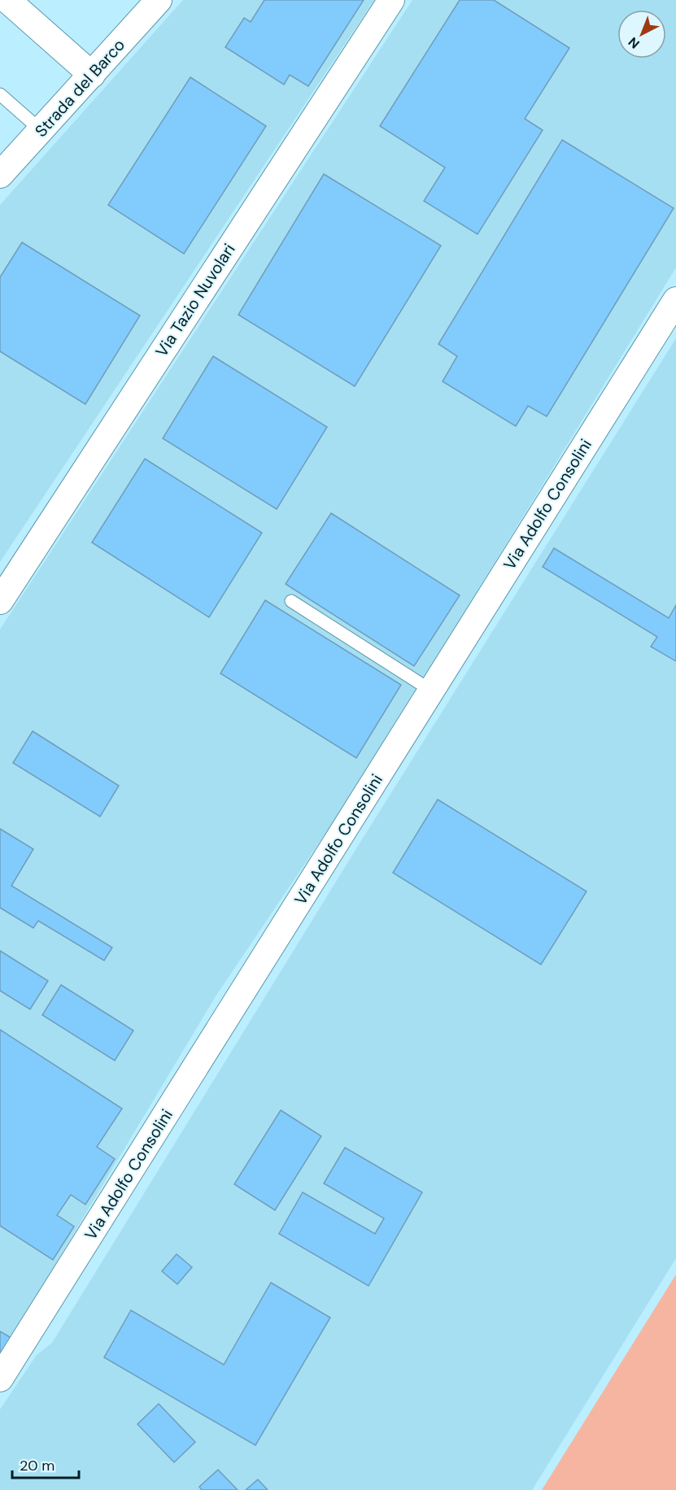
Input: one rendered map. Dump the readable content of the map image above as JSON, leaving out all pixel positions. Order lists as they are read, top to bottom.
{
  "streets": {
    "street": ["Strada del Barco", "Via Tazio Nuvolari", "Via Adolfo Consolini"]
  },
  "scale_bar": "20 m",
  "north": "bottom left"
}
